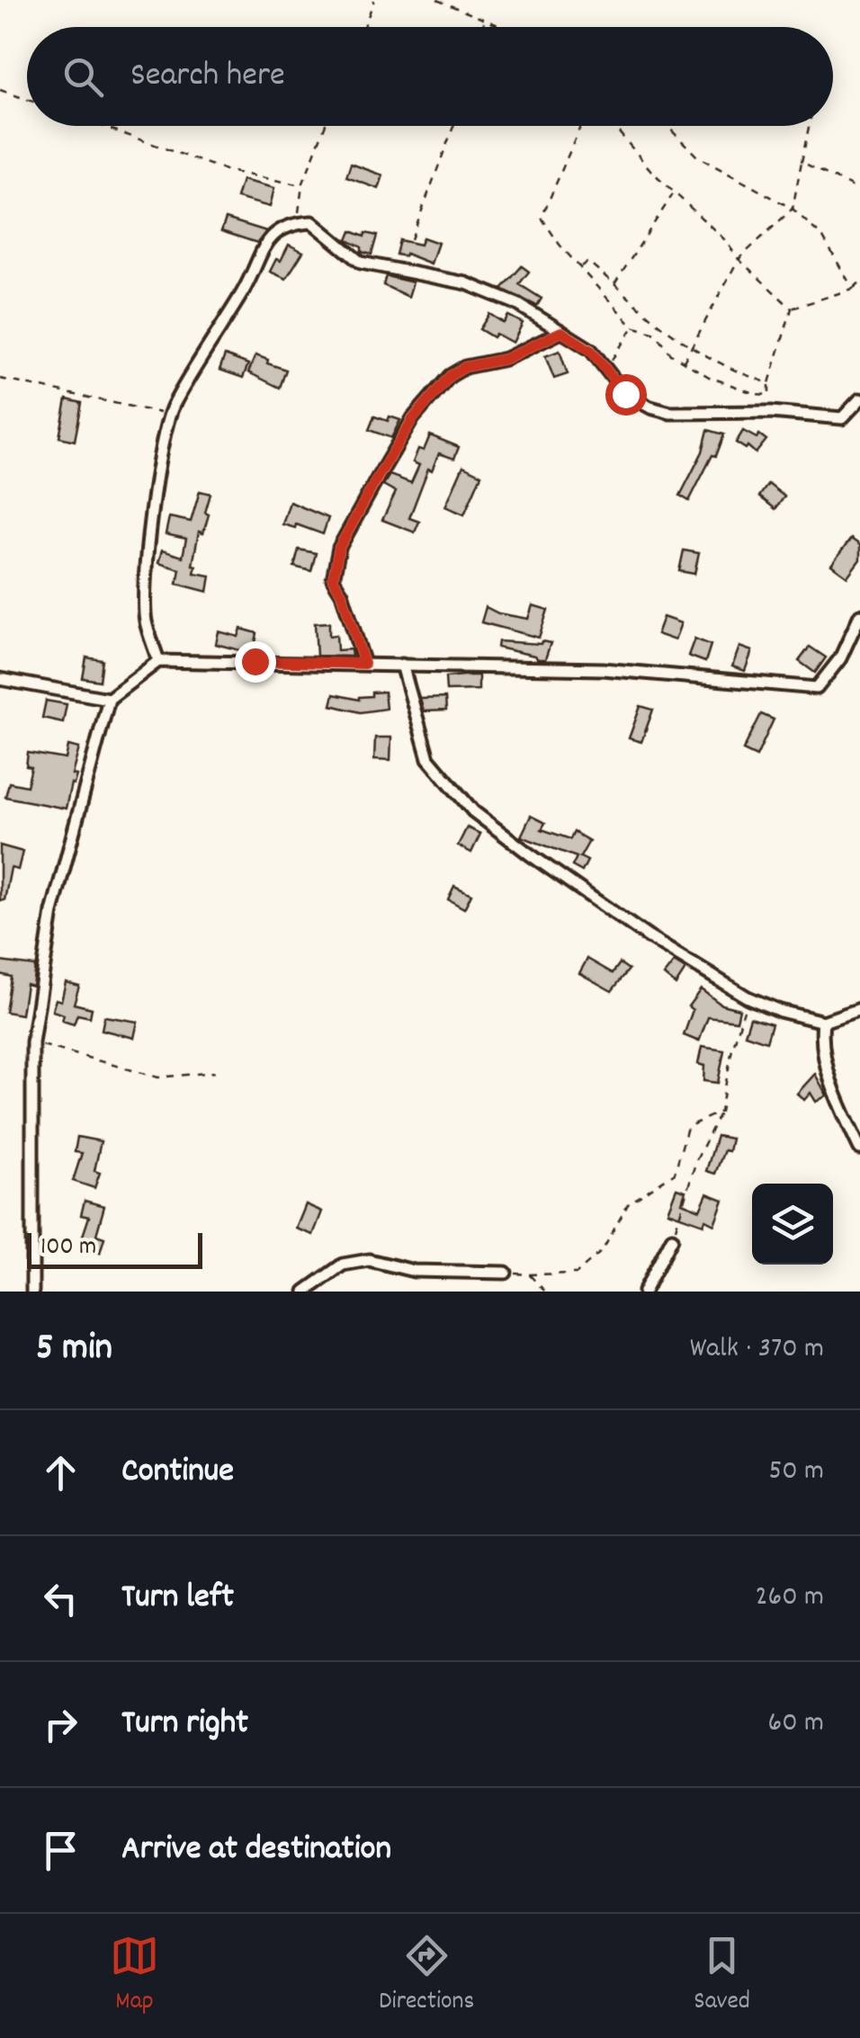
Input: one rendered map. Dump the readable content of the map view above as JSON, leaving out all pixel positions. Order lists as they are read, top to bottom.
{
  "scale_bar": "100 m",
  "page": {
    "search": "Search here",
    "scale": "100 m",
    "heading": ["5 min", "Walk · 370 m"],
    "list": [
      ["Continue", "50 m"],
      ["Turn left", "260 m"],
      ["Turn right", "60 m"],
      "Arrive at destination"
    ],
    "nav": ["Map", "Directions", "Saved"]
  }
}
